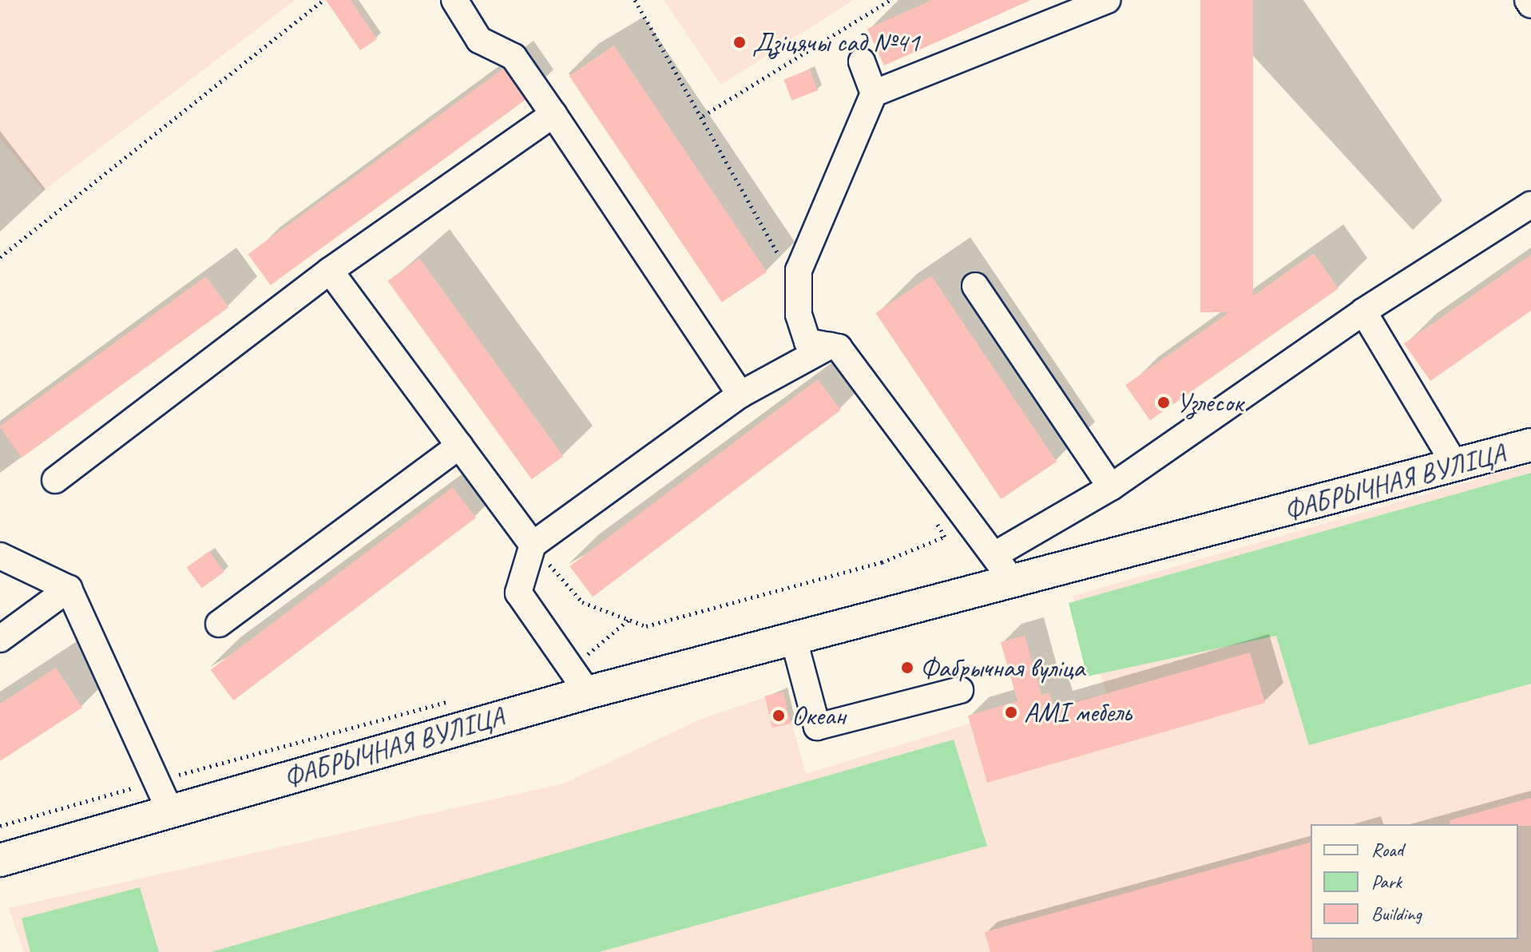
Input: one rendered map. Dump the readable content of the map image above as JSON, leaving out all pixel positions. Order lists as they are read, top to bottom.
{
  "streets": {
    "main road": ["ФАБРЫЧНАЯ ВУЛІЦА"]
  },
  "places": [
    "Дзіцячы сад №41",
    "Узлесок",
    "Фабрычная вуліца",
    "AMI мебель",
    "Океан"
  ],
  "legend": ["Road", "Park", "Building"]
}
